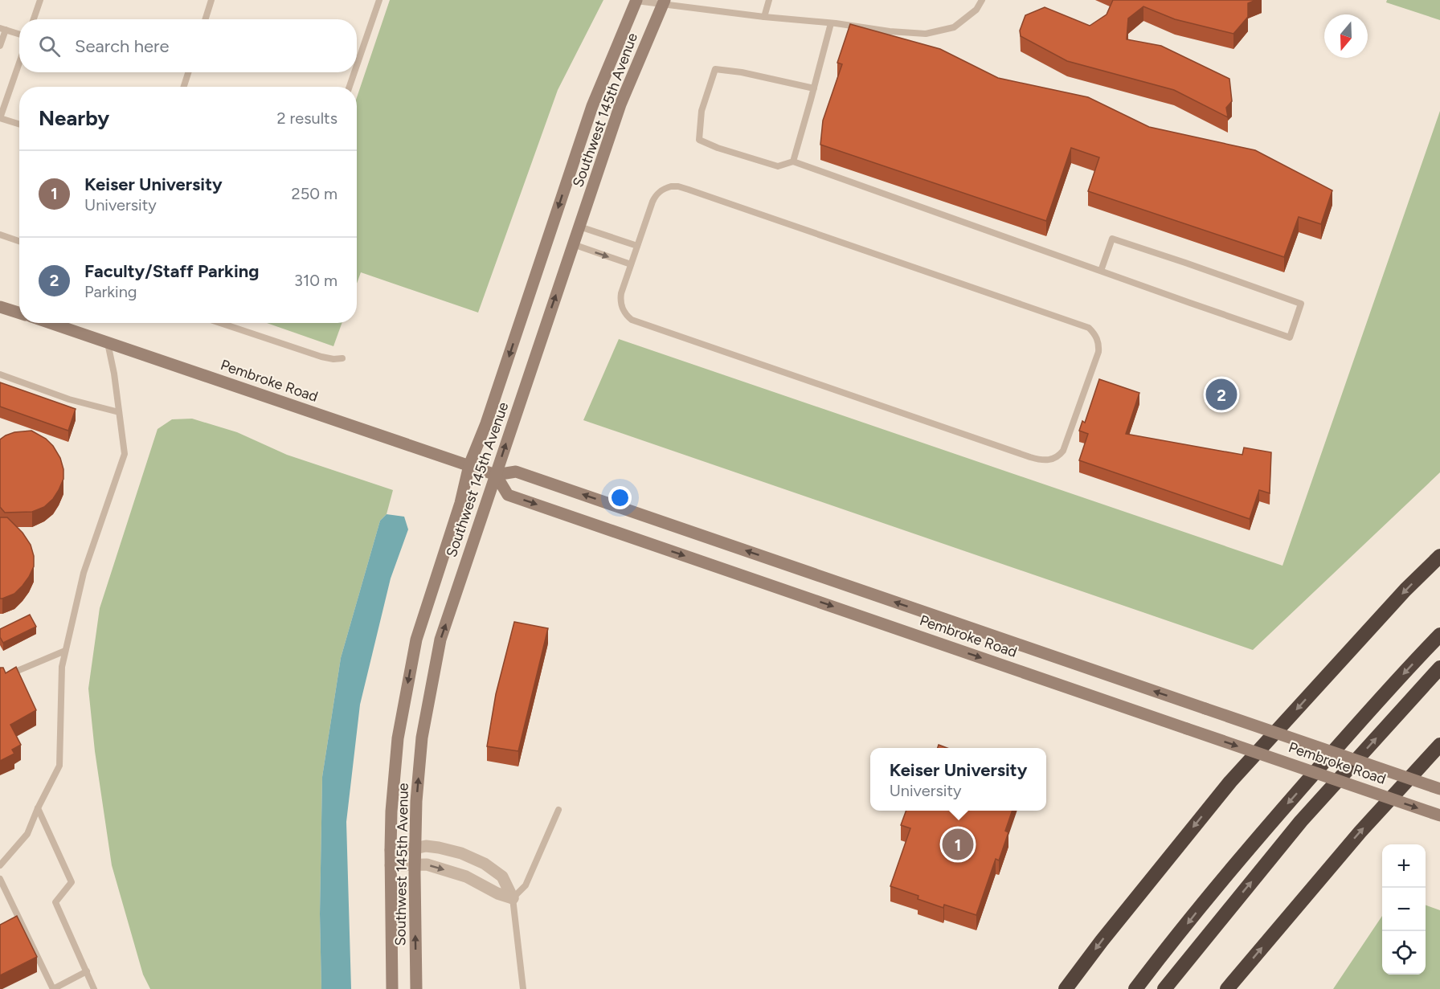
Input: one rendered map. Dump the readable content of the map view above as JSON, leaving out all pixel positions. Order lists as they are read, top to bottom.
{
  "streets": {
    "main road": ["Southwest 145th Avenue", "Pembroke Road"]
  },
  "crossings": [
    ["Southwest 145th Avenue", "Pembroke Road"]
  ],
  "north": "bottom",
  "page": {
    "search": "Search here",
    "heading": ["Nearby", "2 results"],
    "list": [
      {
        "mark": "1",
        "name": "Keiser University",
        "note": "University",
        "value": "250 m"
      },
      {
        "mark": "2",
        "name": "Faculty/Staff Parking",
        "note": "Parking",
        "value": "310 m"
      }
    ],
    "pins": ["2", "1"],
    "popup": ["Keiser University", "University"],
    "map_buttons": ["+", "−"]
  }
}
